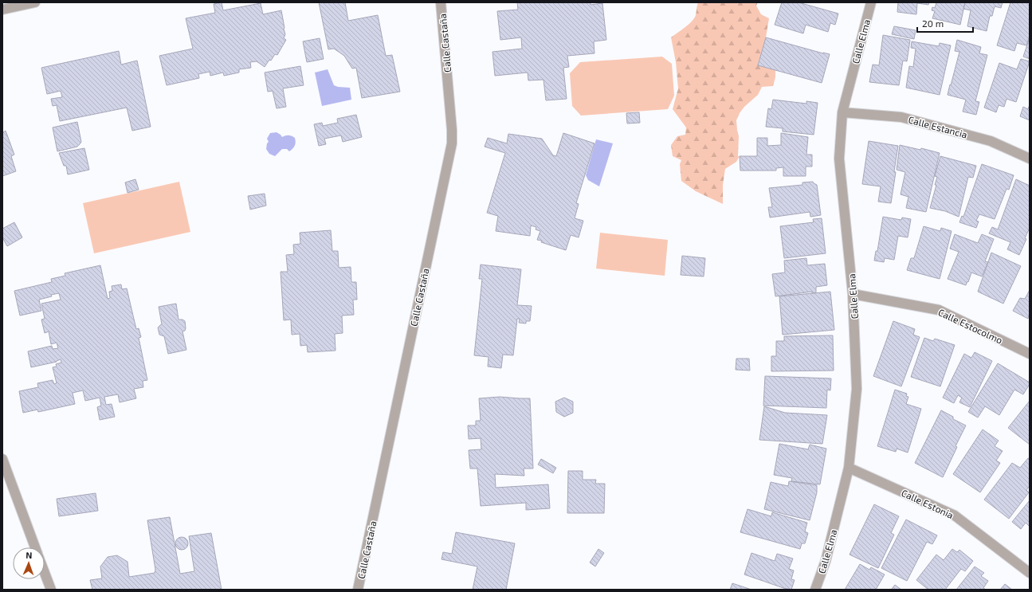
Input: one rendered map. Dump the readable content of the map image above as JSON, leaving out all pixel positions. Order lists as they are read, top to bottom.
{
  "streets": {
    "street": [
      "Calle Elma",
      "Calle Castaña",
      "Calle Estancia",
      "Calle Estocolmo",
      "Calle Estonia"
    ]
  },
  "crossings": [
    ["Calle Elma", "Calle Estancia"],
    ["Calle Elma", "Calle Estocolmo"],
    ["Calle Elma", "Calle Estonia"]
  ],
  "scale_bar": "20 m",
  "north": "top"
}
